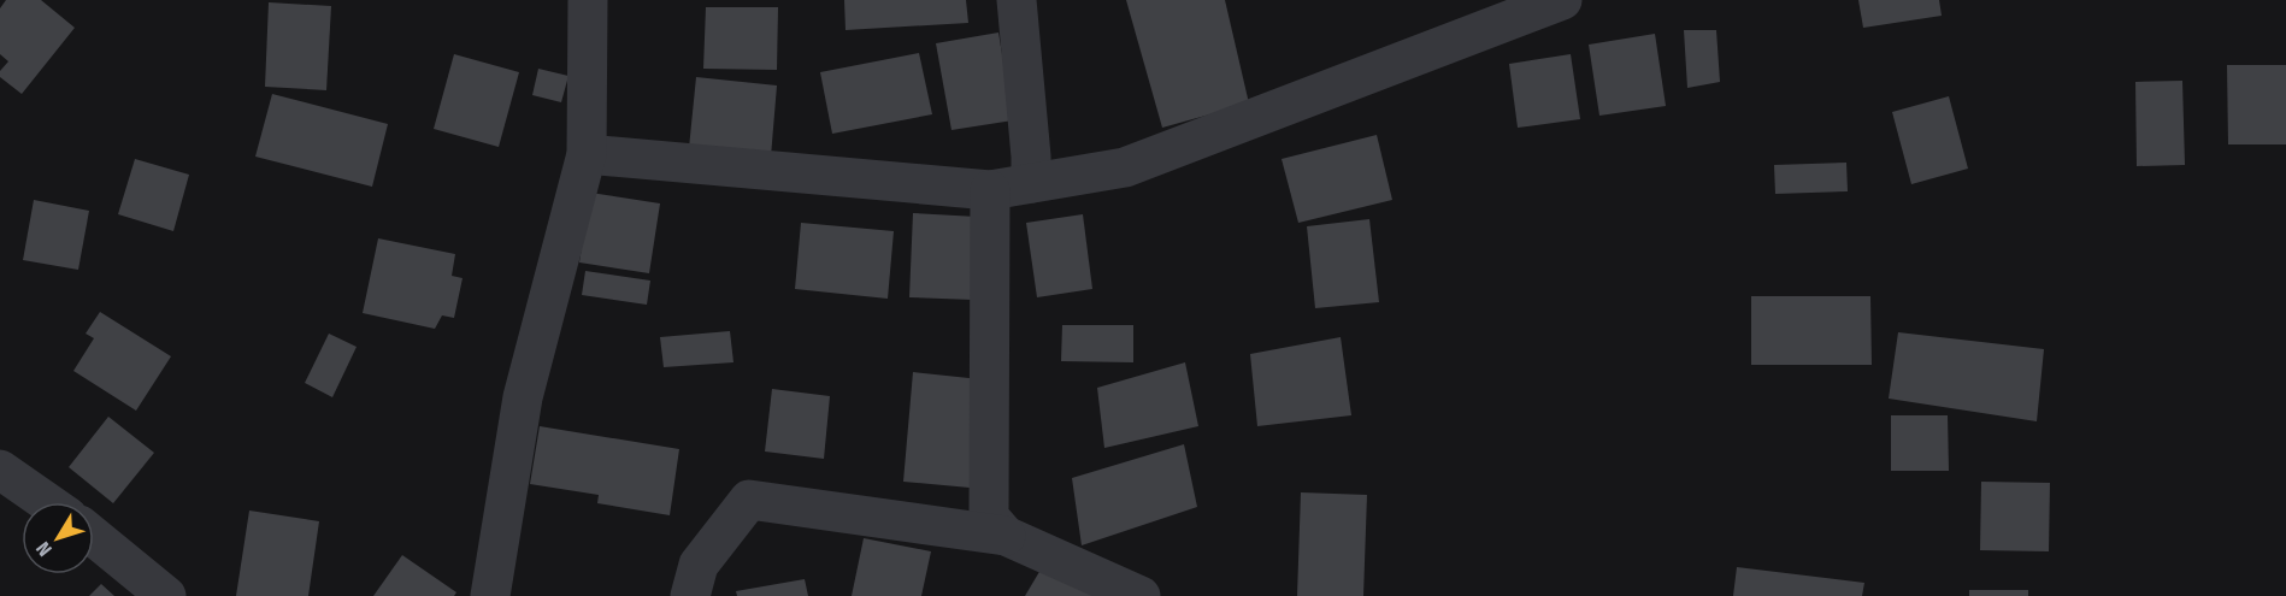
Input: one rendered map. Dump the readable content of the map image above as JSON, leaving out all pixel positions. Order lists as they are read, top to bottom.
{
  "north": "bottom left"
}
